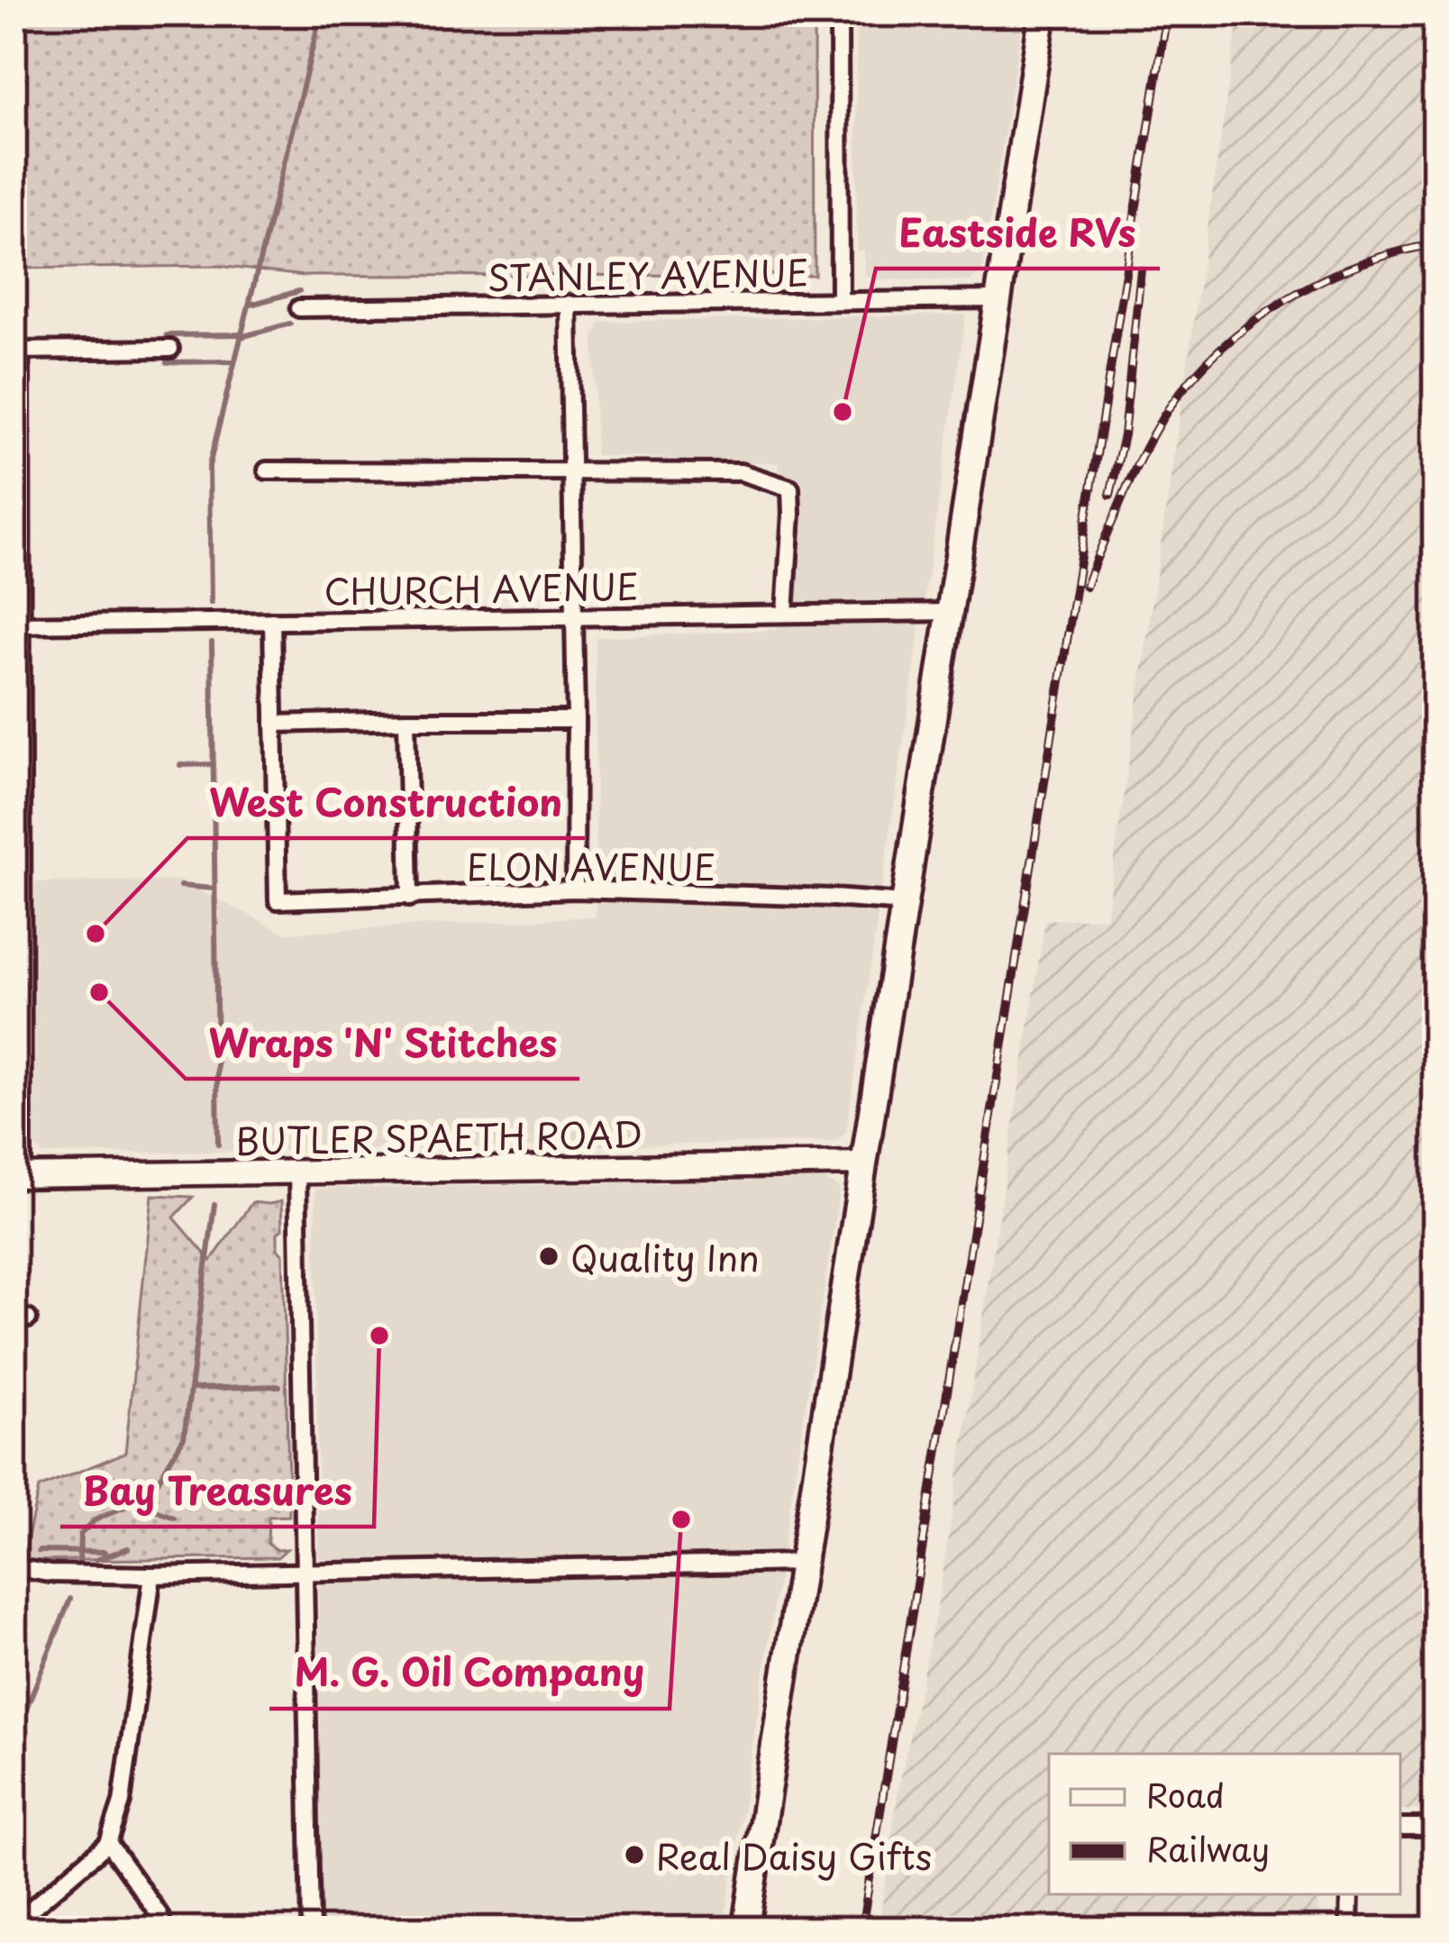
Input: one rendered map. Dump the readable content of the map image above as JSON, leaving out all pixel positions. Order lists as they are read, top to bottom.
{
  "streets": {
    "main road": ["BUTLER SPAETH ROAD"],
    "street": ["STANLEY AVENUE", "CHURCH AVENUE", "ELON AVENUE"]
  },
  "places": [
    "Eastside RVs",
    "West Construction",
    "Wraps 'N' Stitches",
    "Quality Inn",
    "Bay Treasures",
    "M. G. Oil Company",
    "Real Daisy Gifts"
  ],
  "legend": ["Road", "Railway"]
}
